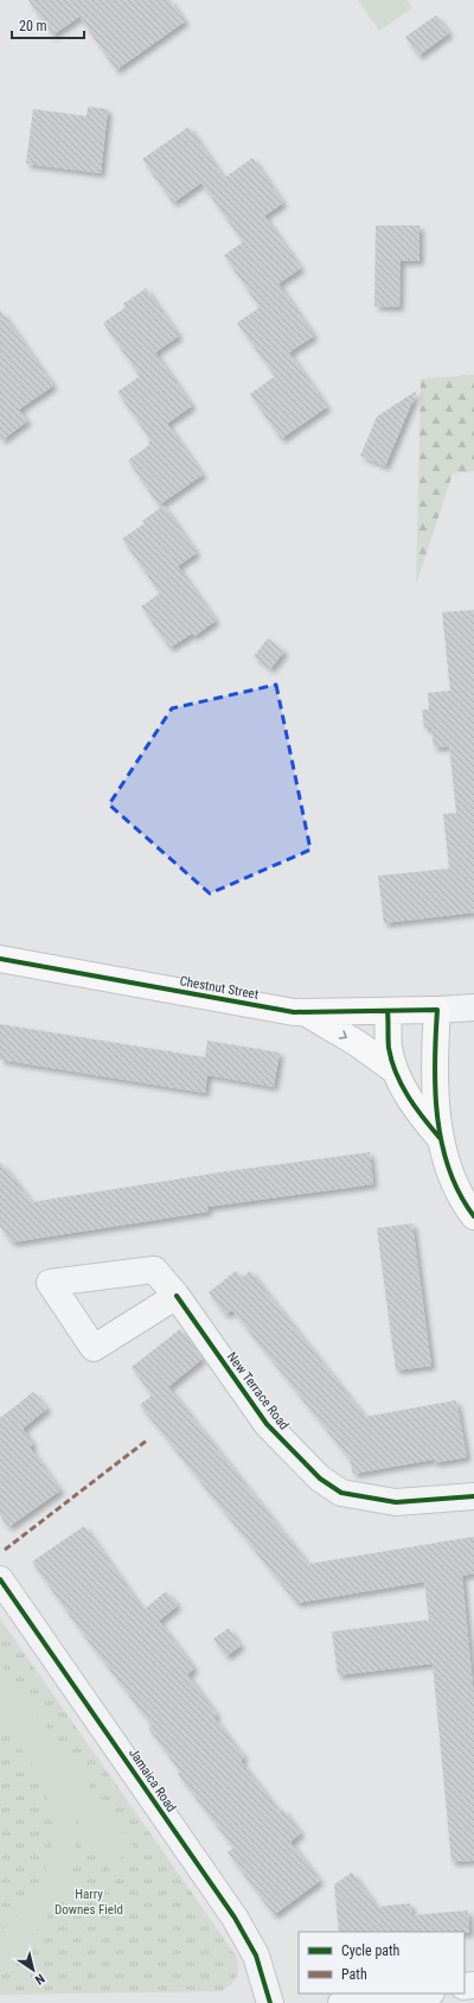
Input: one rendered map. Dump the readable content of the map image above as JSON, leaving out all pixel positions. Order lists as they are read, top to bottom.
{
  "streets": {
    "main road": ["Chestnut Street"],
    "street": ["New Terrace Road", "Jamaica Road"]
  },
  "parks": ["Harry Downes Field"],
  "legend": ["Cycle path", "Path"],
  "scale_bar": "20 m",
  "north": "bottom right"
}
